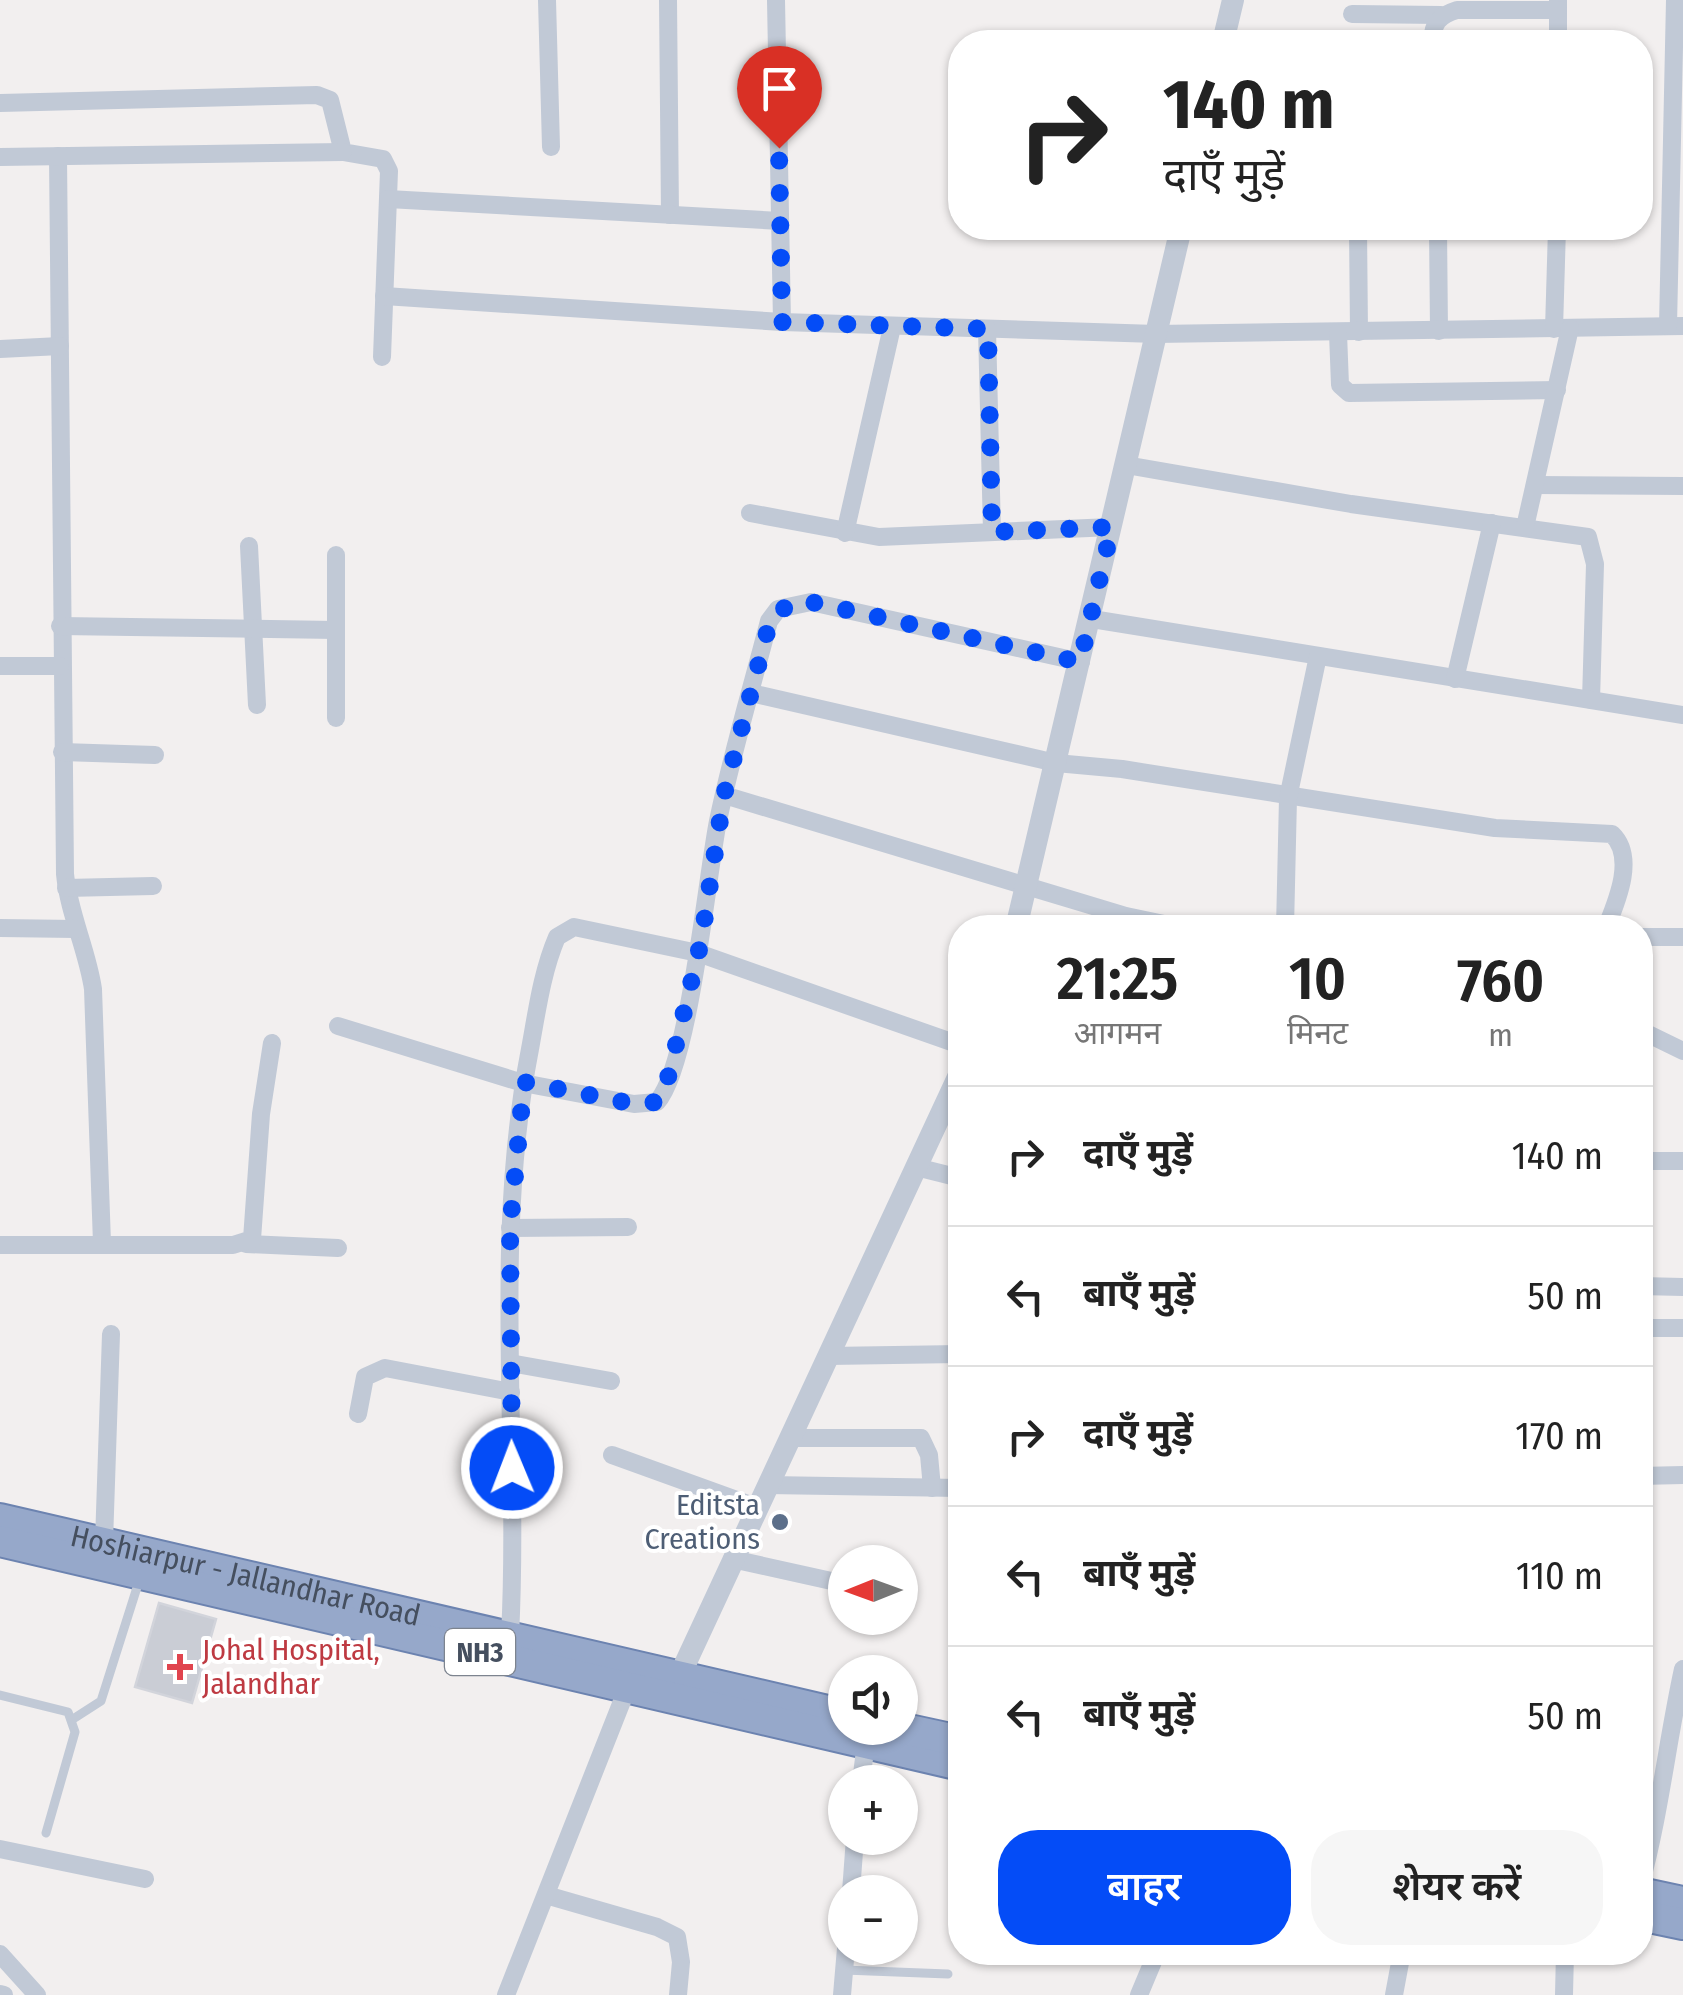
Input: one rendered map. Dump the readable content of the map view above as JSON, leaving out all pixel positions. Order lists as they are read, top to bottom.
{
  "streets": {
    "highway": ["Hoshiarpur - Jallandhar Road", "NH3"]
  },
  "places": {
    "other": ["Editsta Creations"],
    "health": ["Johal Hospital, Jalandhar"]
  },
  "north": "left",
  "page": {
    "turn": ["140 m", "दाएँ मुड़ें"],
    "eta": [
      "21:25",
      "आगमन",
      "10",
      "मिनट",
      "760",
      "m"
    ],
    "list": [
      {
        "name": "दाएँ मुड़ें",
        "value": "140 m"
      },
      {
        "name": "बाएँ मुड़ें",
        "value": "50 m"
      },
      {
        "name": "दाएँ मुड़ें",
        "value": "170 m"
      },
      {
        "name": "बाएँ मुड़ें",
        "value": "110 m"
      },
      {
        "name": "बाएँ मुड़ें",
        "value": "50 m"
      }
    ],
    "map_buttons": ["+", "−"],
    "buttons": ["बाहर", "शेयर करें"]
  }
}
